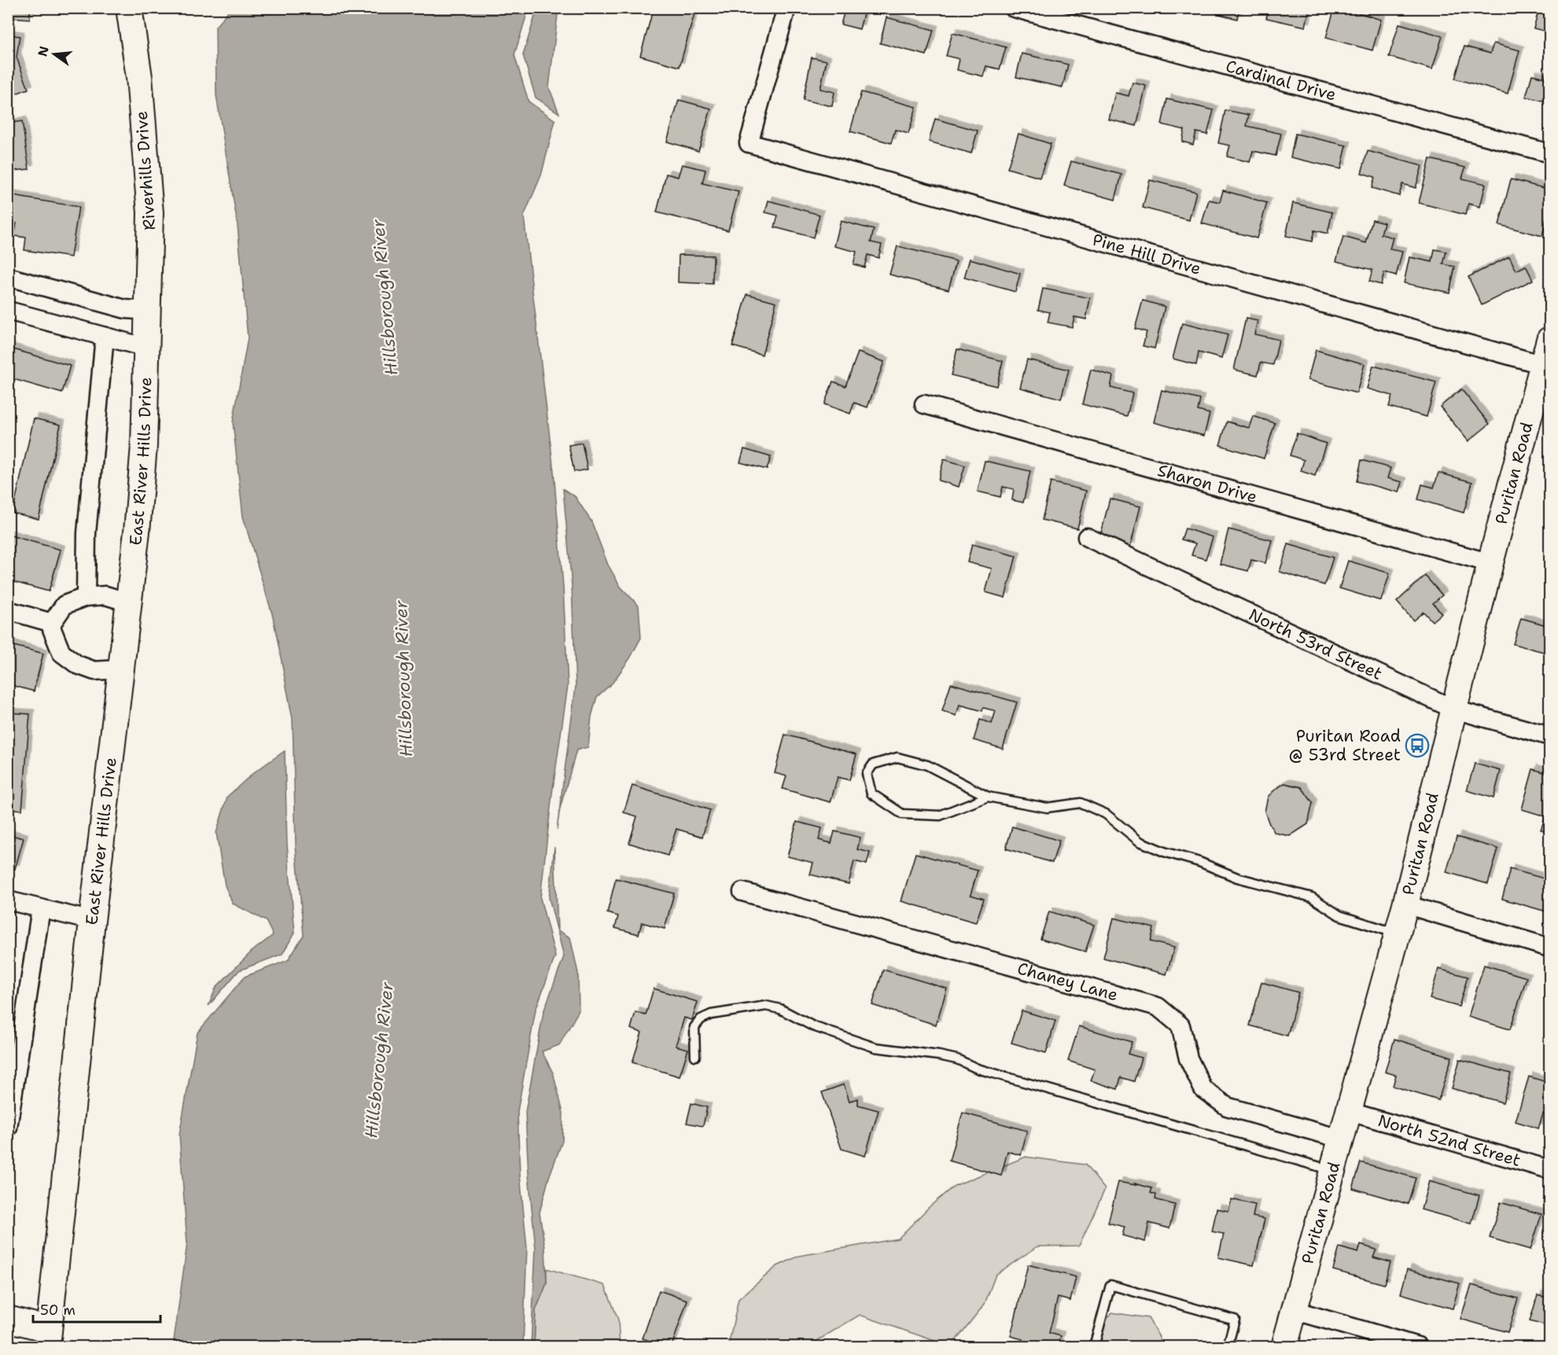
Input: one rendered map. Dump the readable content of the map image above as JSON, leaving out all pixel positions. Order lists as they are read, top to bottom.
{
  "streets": {
    "street": [
      "Cardinal Drive",
      "Riverhills Drive",
      "Pine Hill Drive",
      "East River Hills Drive",
      "Puritan Road",
      "Sharon Drive",
      "North 53rd Street",
      "Chaney Lane",
      "North 52nd Street"
    ]
  },
  "crossings": [
    ["Riverhills Drive", "East River Hills Drive"],
    ["Pine Hill Drive", "Puritan Road"],
    ["Puritan Road", "Sharon Drive"],
    ["Puritan Road", "North 53rd Street"],
    ["Puritan Road", "Chaney Lane"],
    ["Puritan Road", "North 52nd Street"]
  ],
  "water": ["Hillsborough River"],
  "places": {
    "bus stop": ["Puritan Road @ 53rd Street"]
  },
  "scale_bar": "50 m",
  "north": "left"
}
